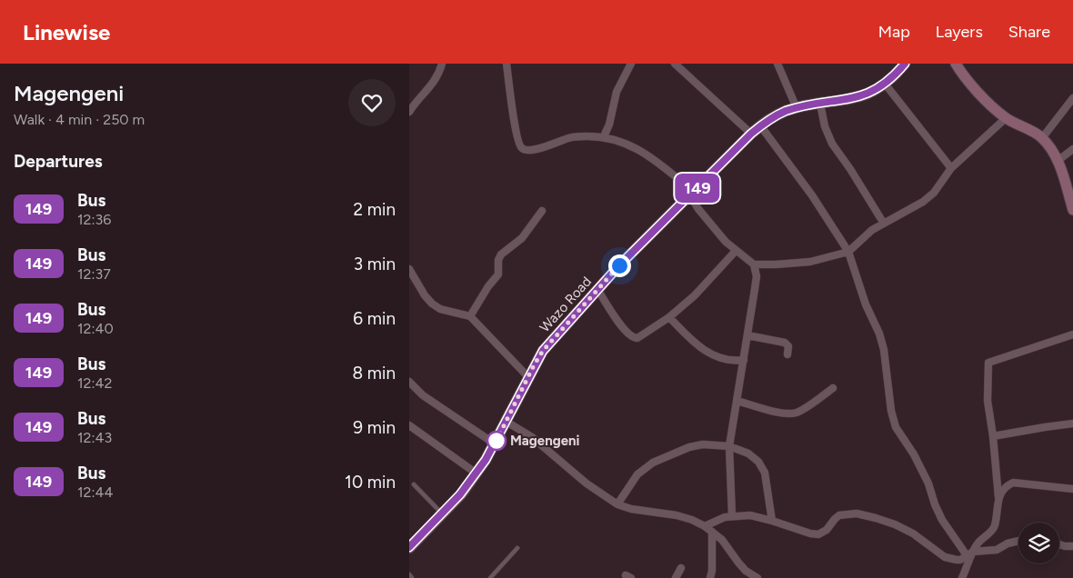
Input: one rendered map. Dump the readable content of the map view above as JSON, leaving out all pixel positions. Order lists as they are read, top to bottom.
{
  "streets": {
    "main road": ["Wazo Road"]
  },
  "places": ["Magengeni"],
  "lines": ["bus line 149"],
  "page": {
    "header": "Linewise",
    "nav": ["Map", "Layers", "Share"],
    "heading": [
      ["Magengeni", "Walk · 4 min · 250 m"],
      "Departures"
    ],
    "on_map": "149",
    "list": [
      {
        "mark": "149",
        "name": "Bus",
        "note": "12:36",
        "value": "2 min"
      },
      {
        "mark": "149",
        "name": "Bus",
        "note": "12:37",
        "value": "3 min"
      },
      {
        "mark": "149",
        "name": "Bus",
        "note": "12:40",
        "value": "6 min"
      },
      {
        "mark": "149",
        "name": "Bus",
        "note": "12:42",
        "value": "8 min"
      },
      {
        "mark": "149",
        "name": "Bus",
        "note": "12:43",
        "value": "9 min"
      },
      {
        "mark": "149",
        "name": "Bus",
        "note": "12:44",
        "value": "10 min"
      }
    ]
  }
}
